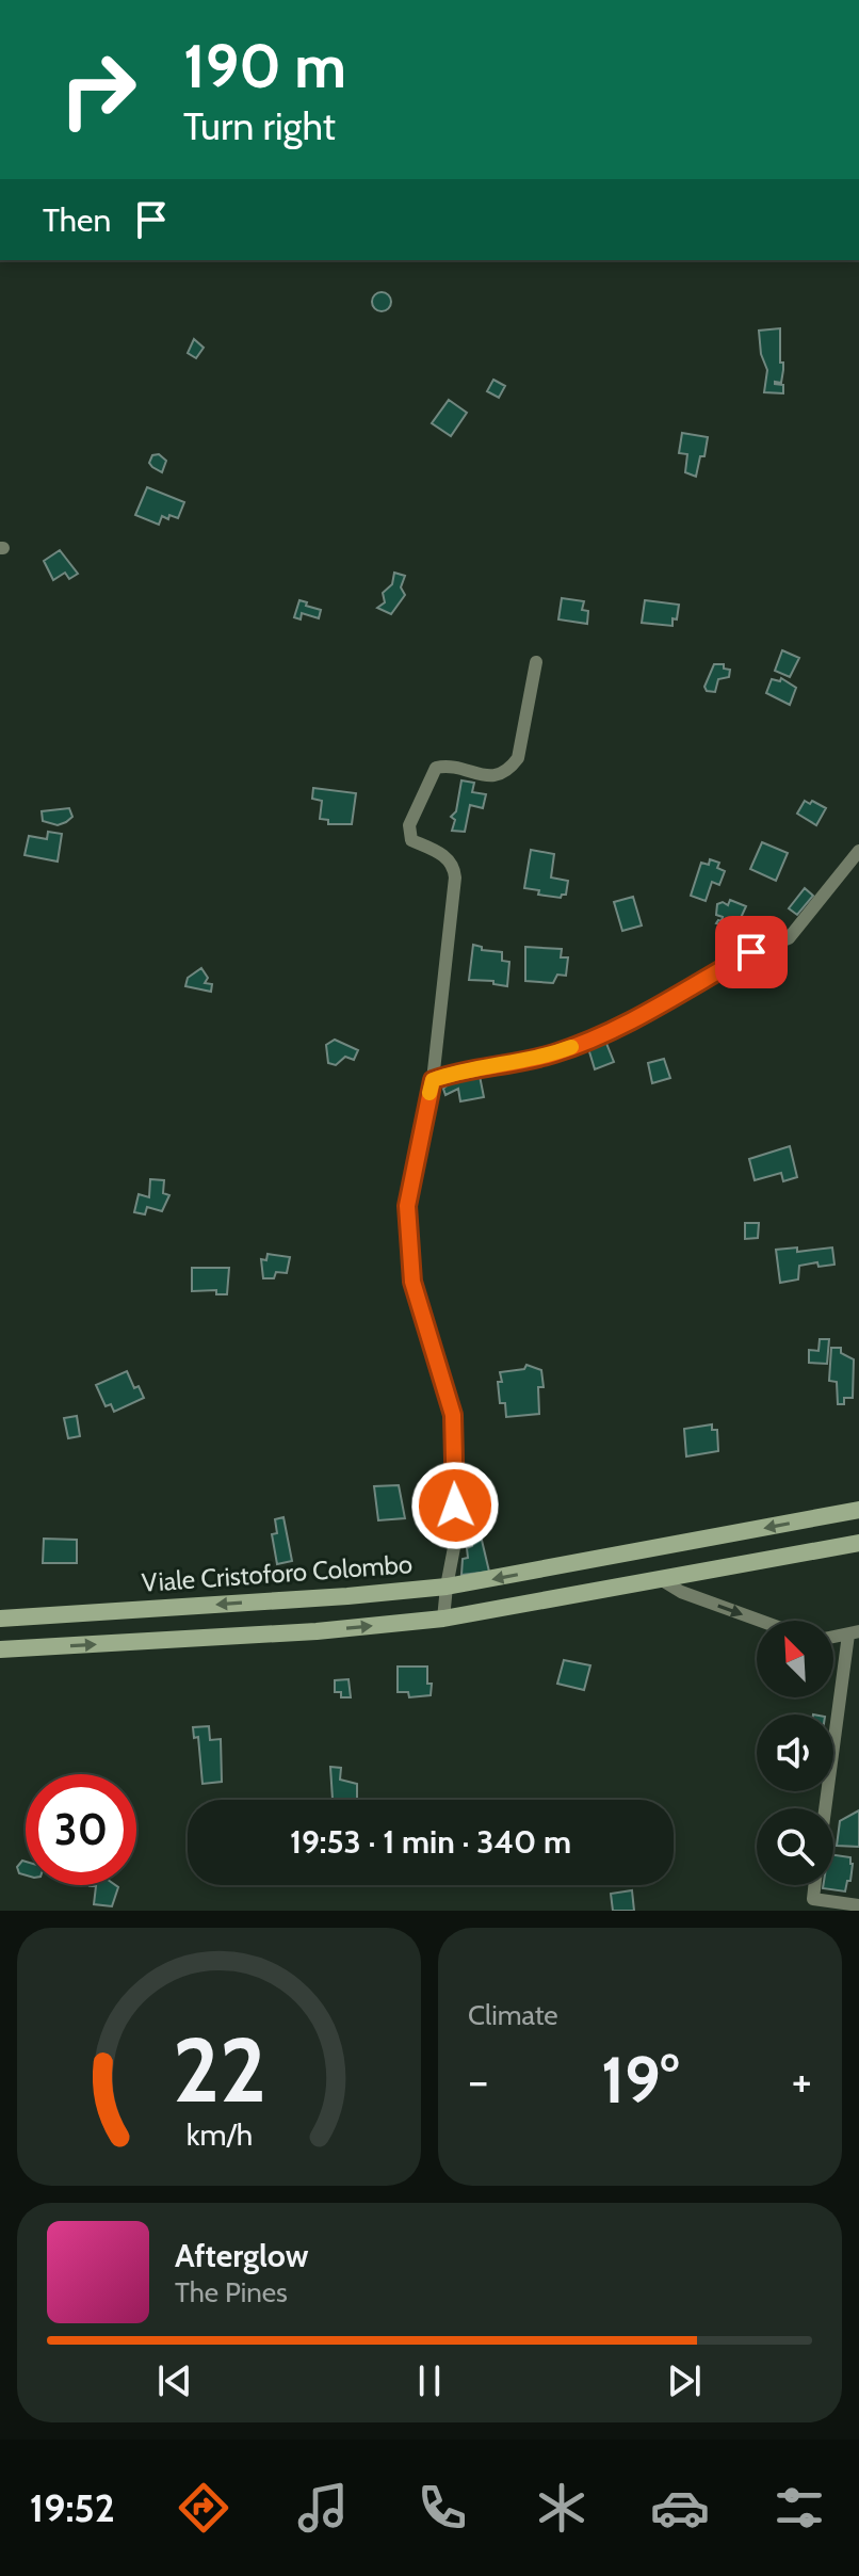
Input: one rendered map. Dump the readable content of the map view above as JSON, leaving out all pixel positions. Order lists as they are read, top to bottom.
{
  "streets": {
    "main road": ["Viale Cristoforo Colombo"]
  },
  "north": "top left",
  "page": {
    "turn": ["190 m", "Turn right"],
    "then": "Then",
    "limit": "30",
    "trip": "19:53 · 1 min · 340 m",
    "tile": "Climate",
    "heat": ["−", "19°", "+"],
    "song": ["Afterglow", "The Pines"],
    "tabs": "19:52",
    "gauge": ["22", "km/h"]
  }
}
